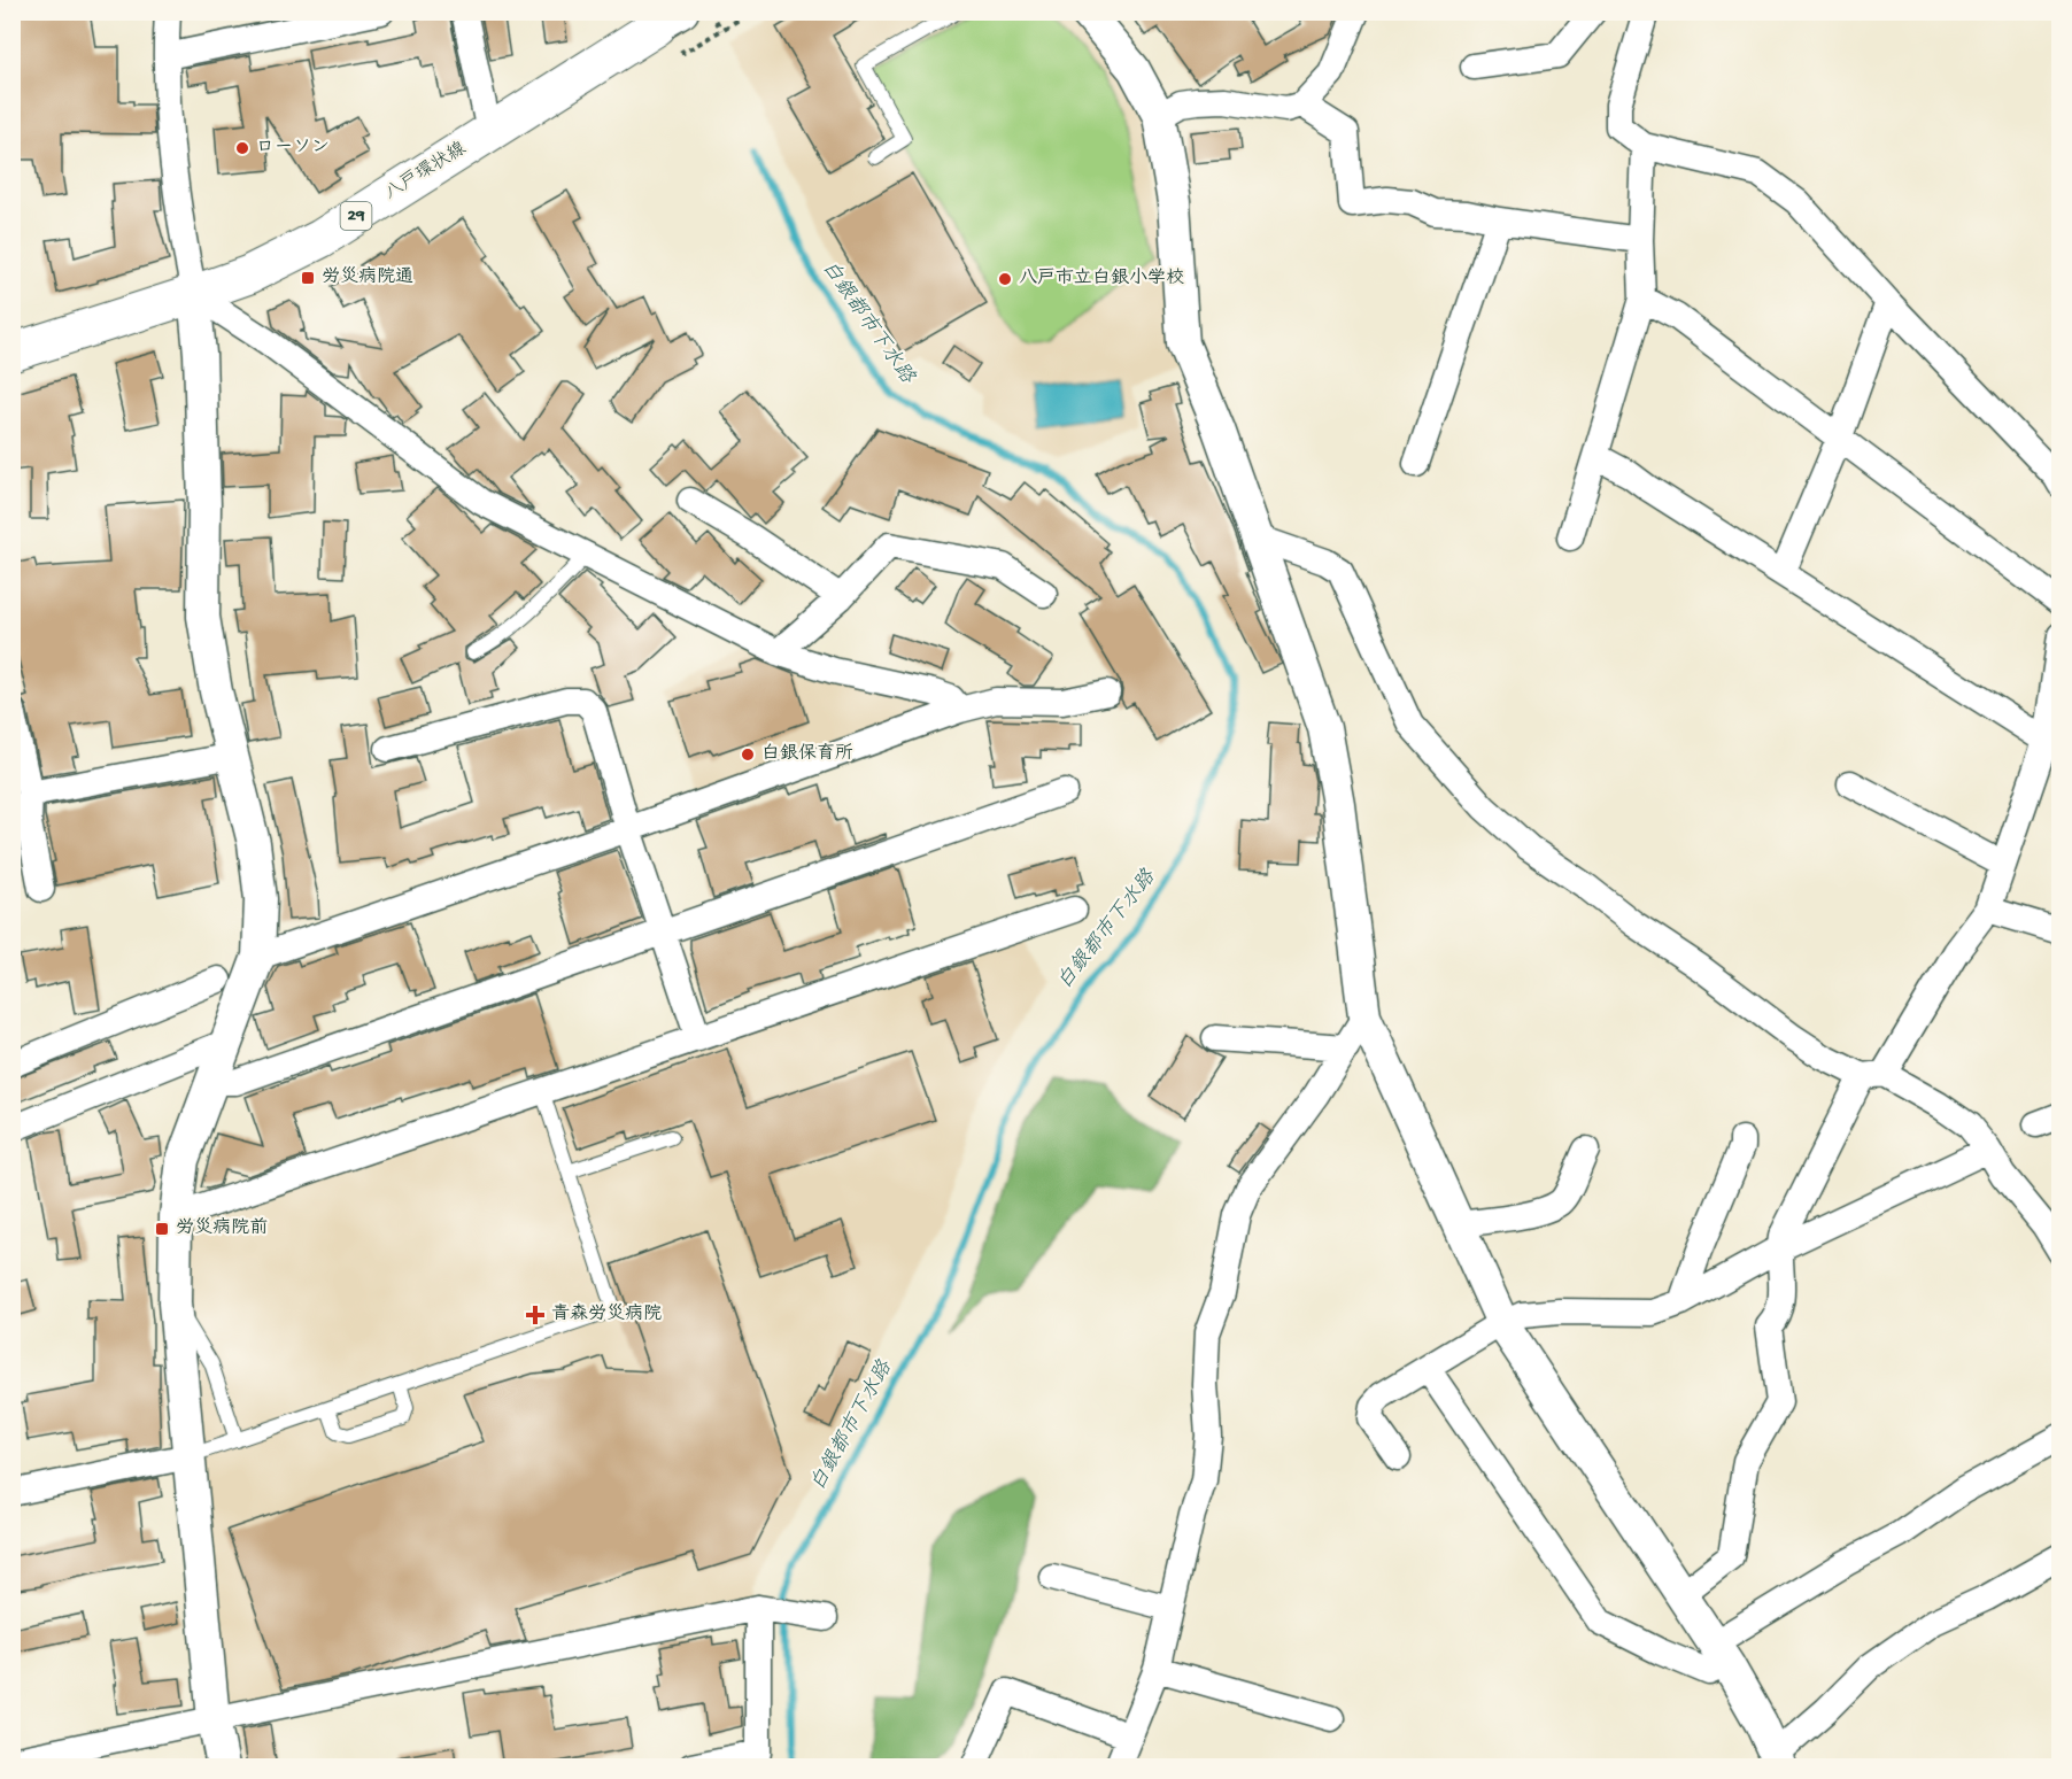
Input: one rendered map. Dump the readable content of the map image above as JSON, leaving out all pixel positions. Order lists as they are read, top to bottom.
{
  "streets": {
    "main road": ["八戸環状線", "29"]
  },
  "water": ["白銀都市下水路"],
  "places": {
    "other": ["ローソン", "八戸市立白銀小学校", "白銀保育所"],
    "transit": ["労災病院通", "労災病院前"],
    "health": ["青森労災病院"]
  }
}
